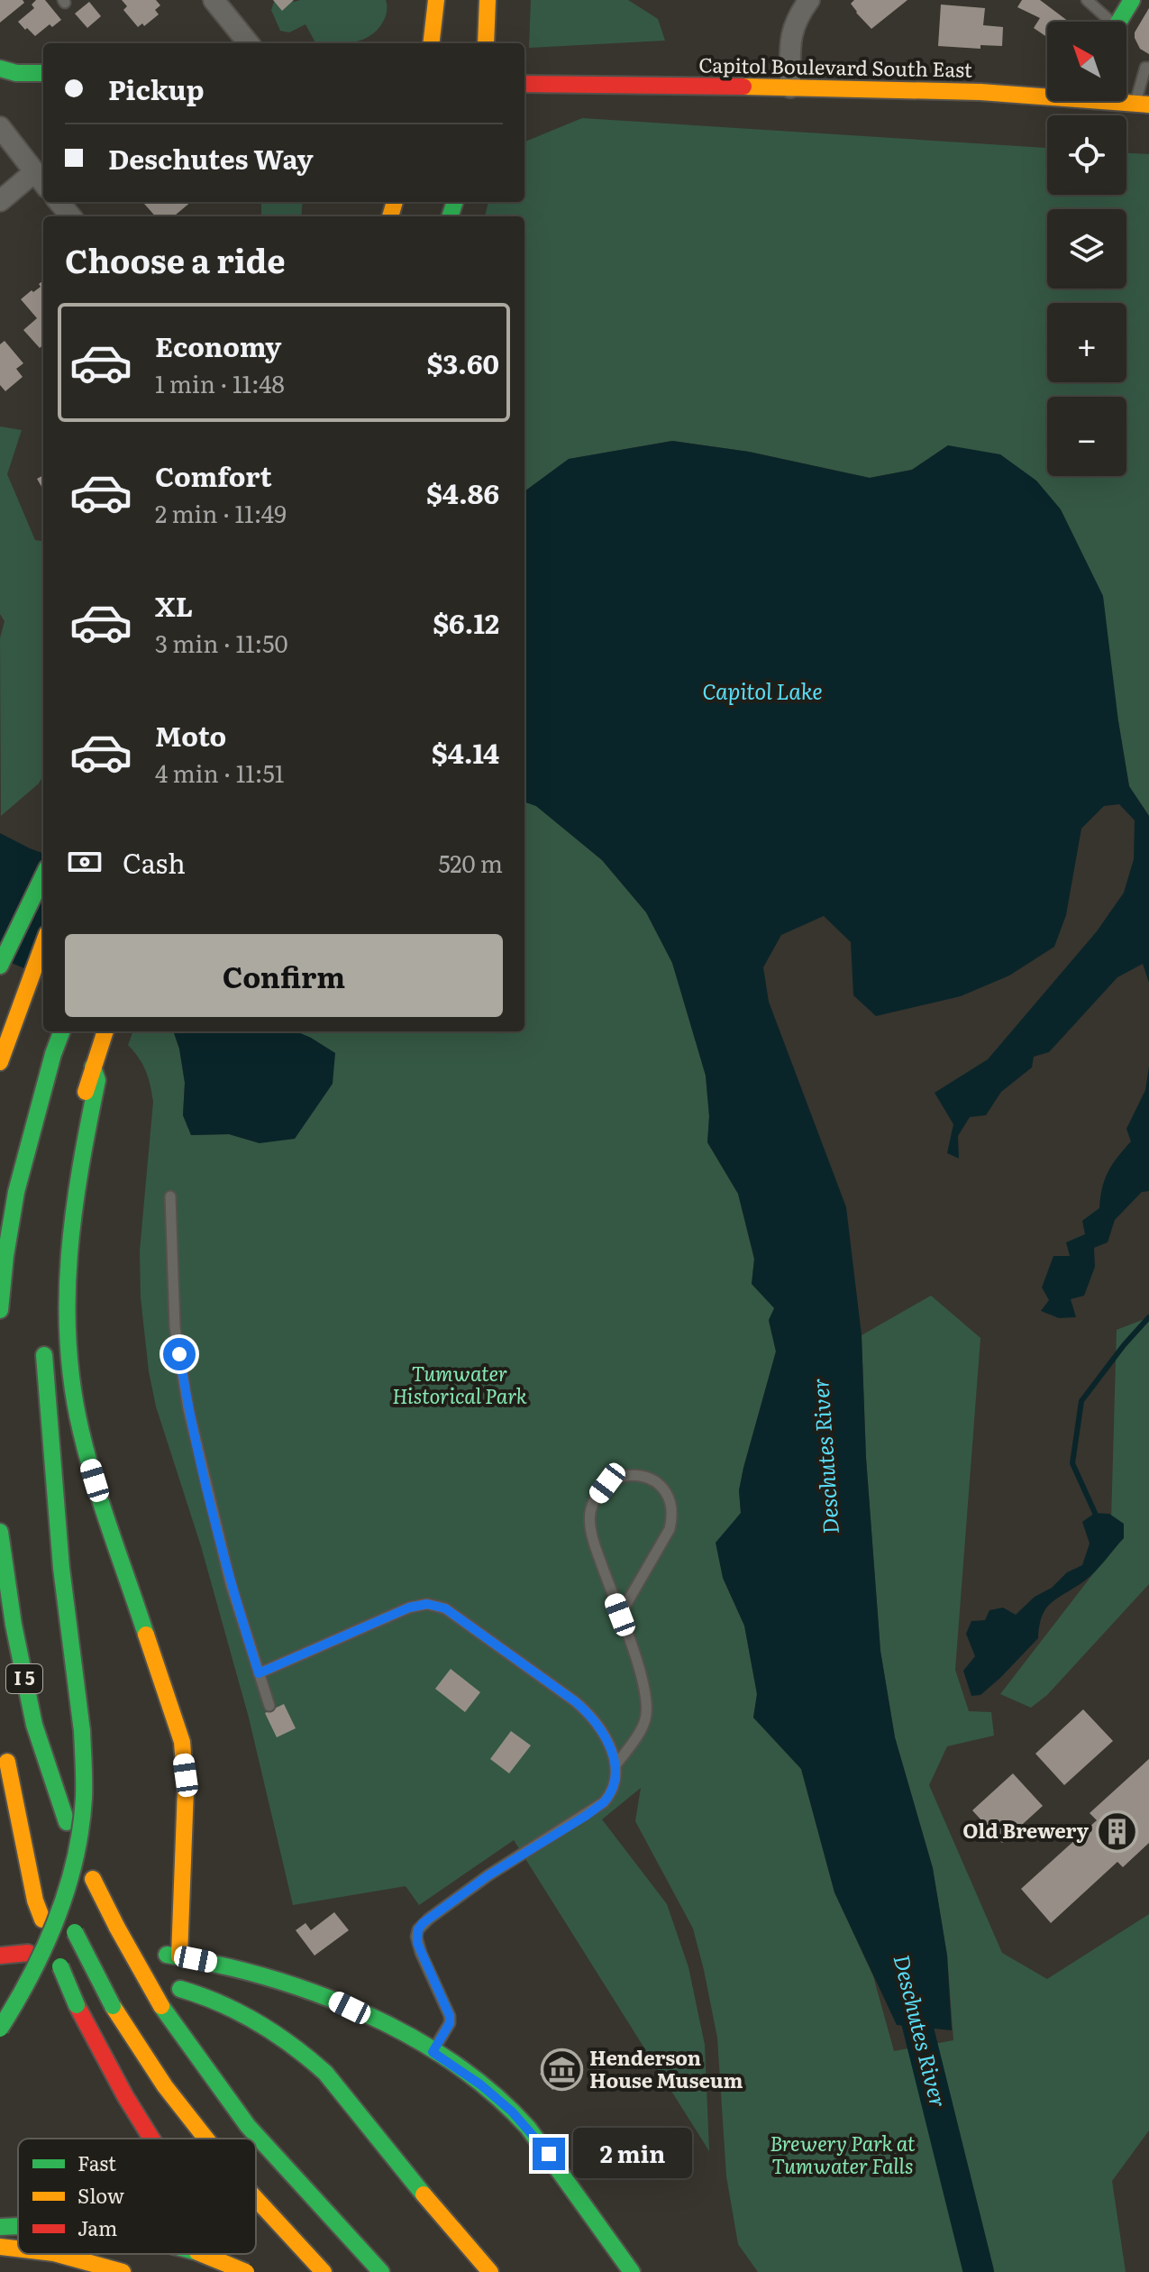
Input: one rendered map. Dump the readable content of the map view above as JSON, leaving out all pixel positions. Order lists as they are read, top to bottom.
{
  "streets": {
    "main road": ["Capitol Boulevard South East", "I 5"]
  },
  "water": ["Capitol Lake", "Deschutes River"],
  "parks": ["Tumwater Historical Park", "Brewery Park at Tumwater Falls"],
  "places": {
    "building": ["Old Brewery"],
    "museum": ["Henderson House Museum"]
  },
  "legend": ["Fast", "Slow", "Jam"],
  "north": "top left",
  "page": {
    "map_buttons": ["+", "−"],
    "banner": ["Pickup", "Deschutes Way"],
    "heading": "Choose a ride",
    "list": [
      {
        "name": "Economy",
        "note": "1 min · 11:48",
        "value": "$3.60"
      },
      {
        "name": "Comfort",
        "note": "2 min · 11:49",
        "value": "$4.86"
      },
      {
        "name": "XL",
        "note": "3 min · 11:50",
        "value": "$6.12"
      },
      {
        "name": "Moto",
        "note": "4 min · 11:51",
        "value": "$4.14"
      }
    ],
    "pay": ["Cash", "520 m"],
    "buttons": "Confirm",
    "bubble": "2 min"
  }
}
